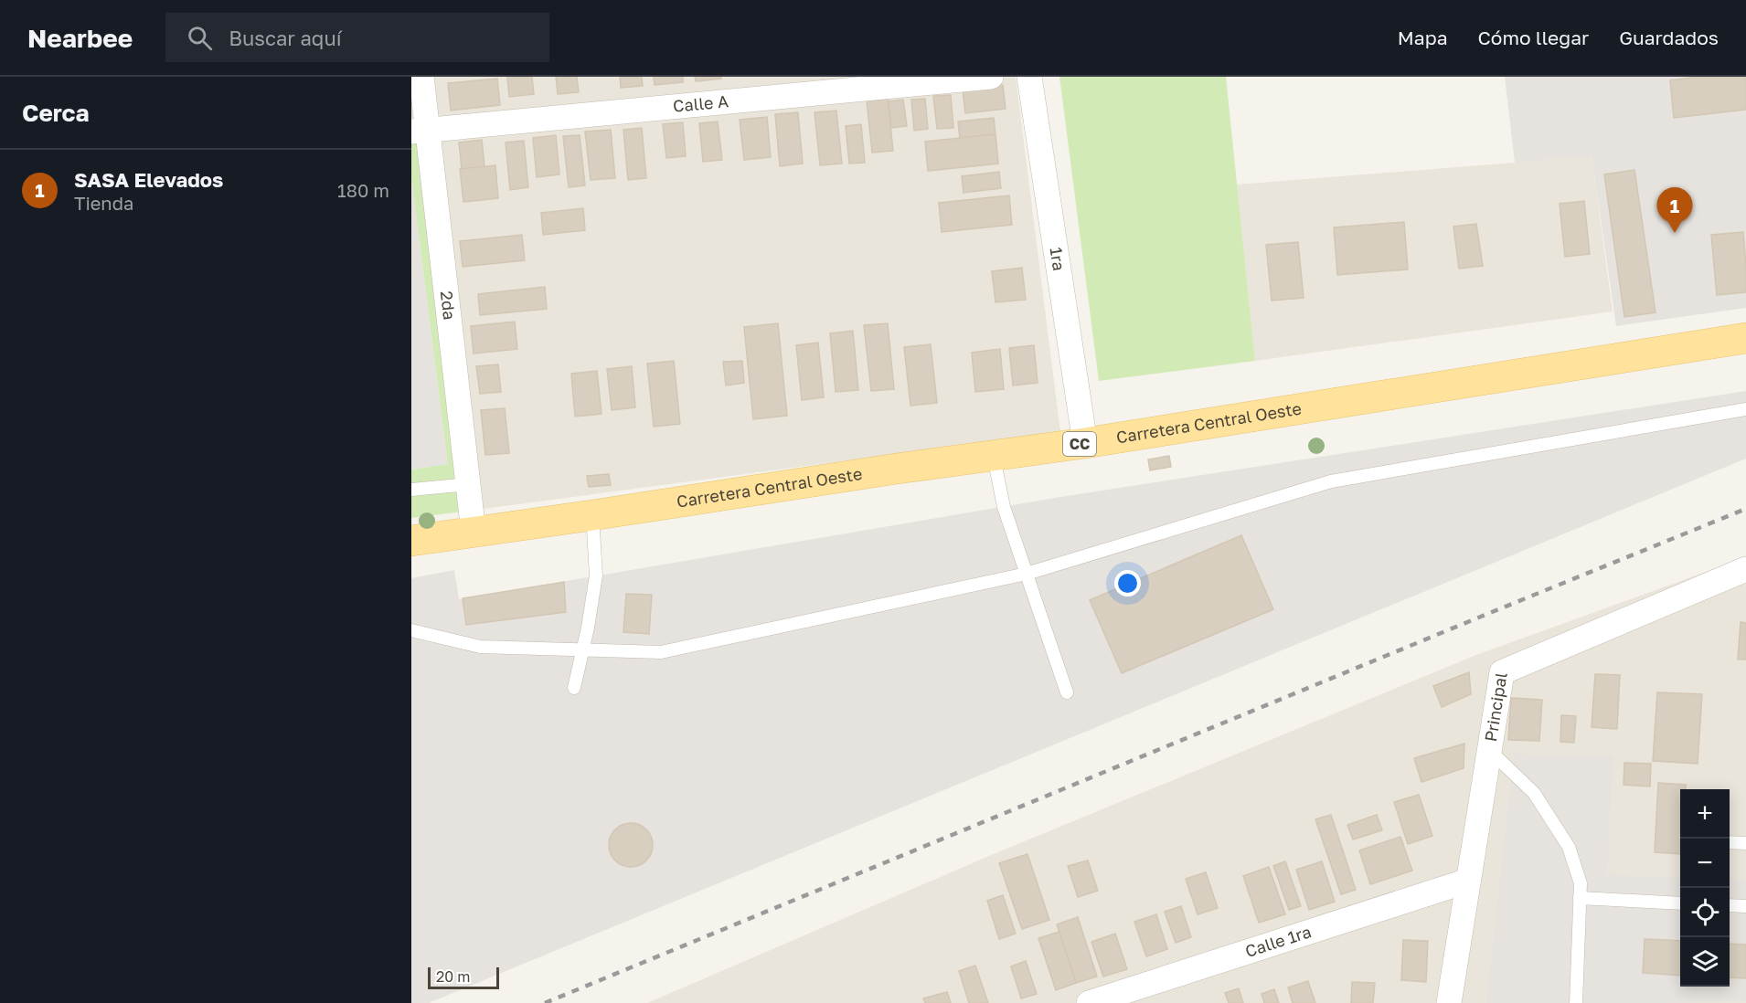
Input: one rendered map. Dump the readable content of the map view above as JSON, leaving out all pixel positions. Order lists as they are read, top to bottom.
{
  "streets": {
    "main road": ["Carretera Central Oeste", "CC"],
    "street": [
      "Calle A",
      "1ra",
      "2da",
      "Principal",
      "Calle 1ra"
    ]
  },
  "crossings": [
    ["Calle A", "2da"],
    ["1ra", "Carretera Central Oeste"],
    ["2da", "Carretera Central Oeste"],
    ["Principal", "Calle 1ra"]
  ],
  "scale_bar": "20 m",
  "page": {
    "header": "Nearbee",
    "search": "Buscar aquí",
    "nav": ["Mapa", "Cómo llegar", "Guardados"],
    "heading": "Cerca",
    "list": [
      {
        "mark": "1",
        "name": "SASA Elevados",
        "note": "Tienda",
        "value": "180 m"
      }
    ],
    "pins": "1",
    "map_buttons": ["+", "−"],
    "scale": "20 m"
  }
}
